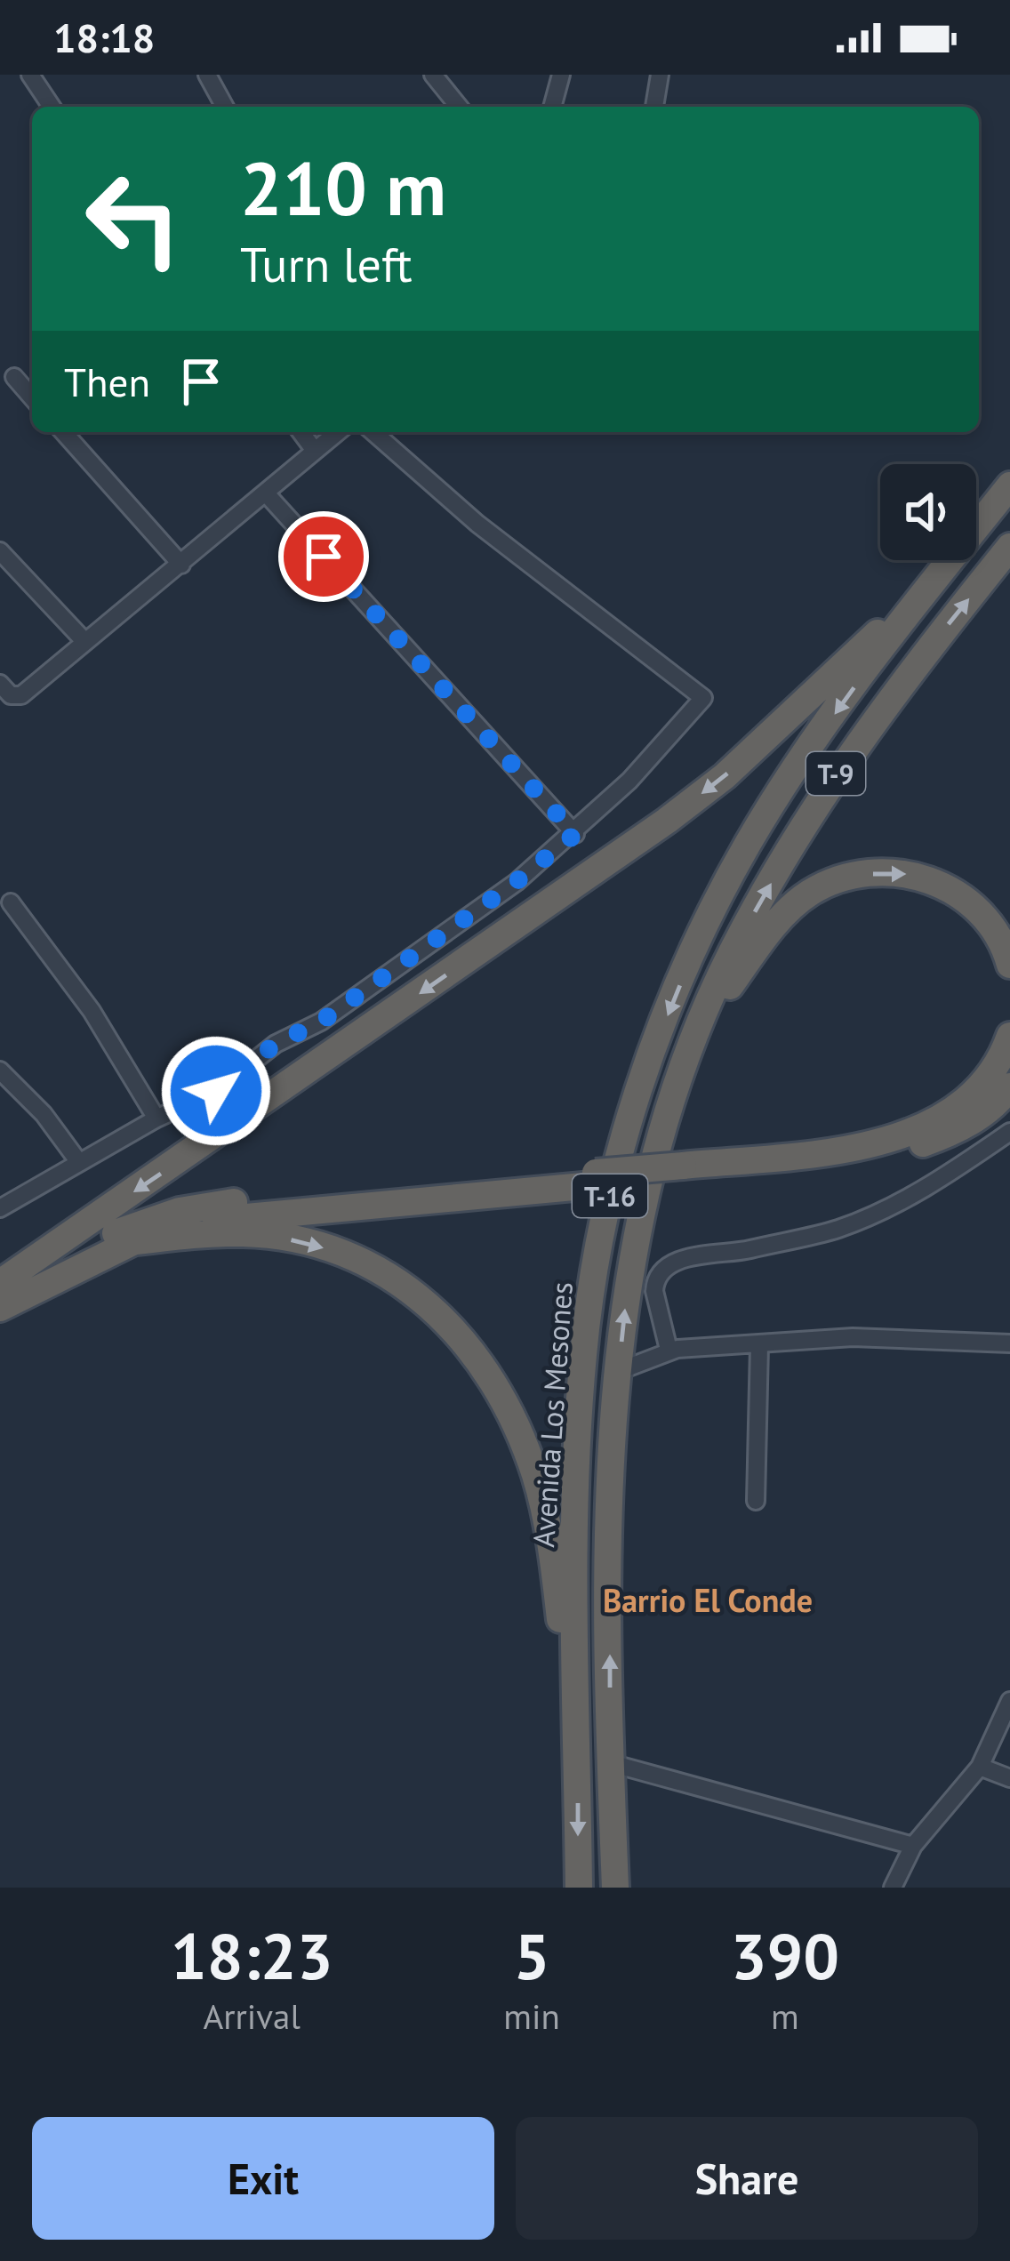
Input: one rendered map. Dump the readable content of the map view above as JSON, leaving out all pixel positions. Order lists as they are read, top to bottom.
{
  "streets": {
    "highway": ["T-9", "T-16", "Avenida Los Mesones"]
  },
  "districts": ["Barrio El Conde"],
  "page": {
    "status": "18:18",
    "turn": ["210 m", "Turn left"],
    "then": "Then",
    "eta": [
      "18:23",
      "Arrival",
      "5",
      "min",
      "390",
      "m"
    ],
    "buttons": ["Exit", "Share"]
  }
}
